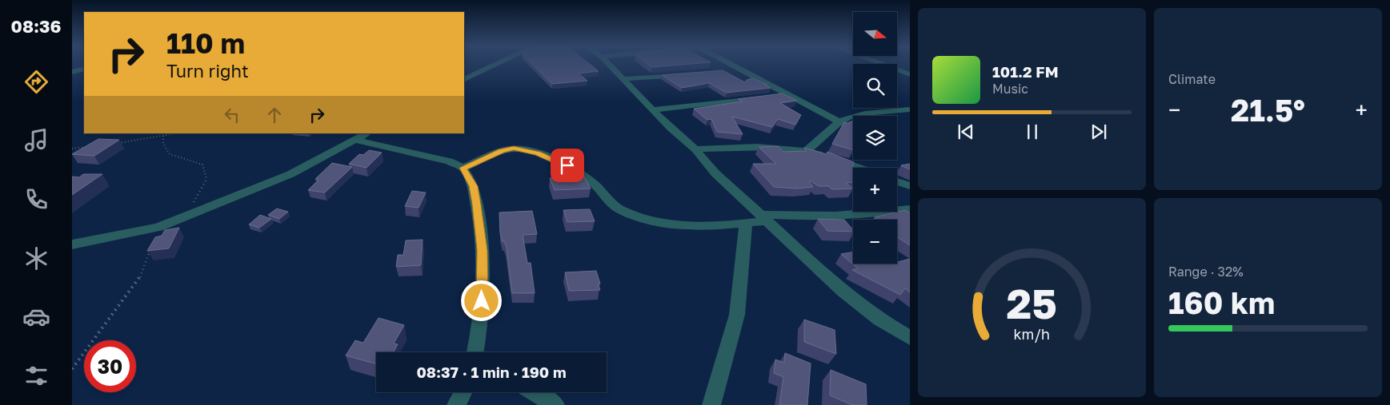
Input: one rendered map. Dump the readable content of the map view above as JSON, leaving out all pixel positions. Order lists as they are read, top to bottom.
{
  "north": "right",
  "page": {
    "tabs": "08:36",
    "tile": [
      "Climate",
      ["Range · 32%", "160 km"]
    ],
    "map_buttons": ["+", "−"],
    "turn": ["110 m", "Turn right"],
    "song": ["101.2 FM", "Music"],
    "heat": ["−", "21.5°", "+"],
    "limit": "30",
    "trip": "08:37 · 1 min · 190 m",
    "gauge": ["25", "km/h"]
  }
}
